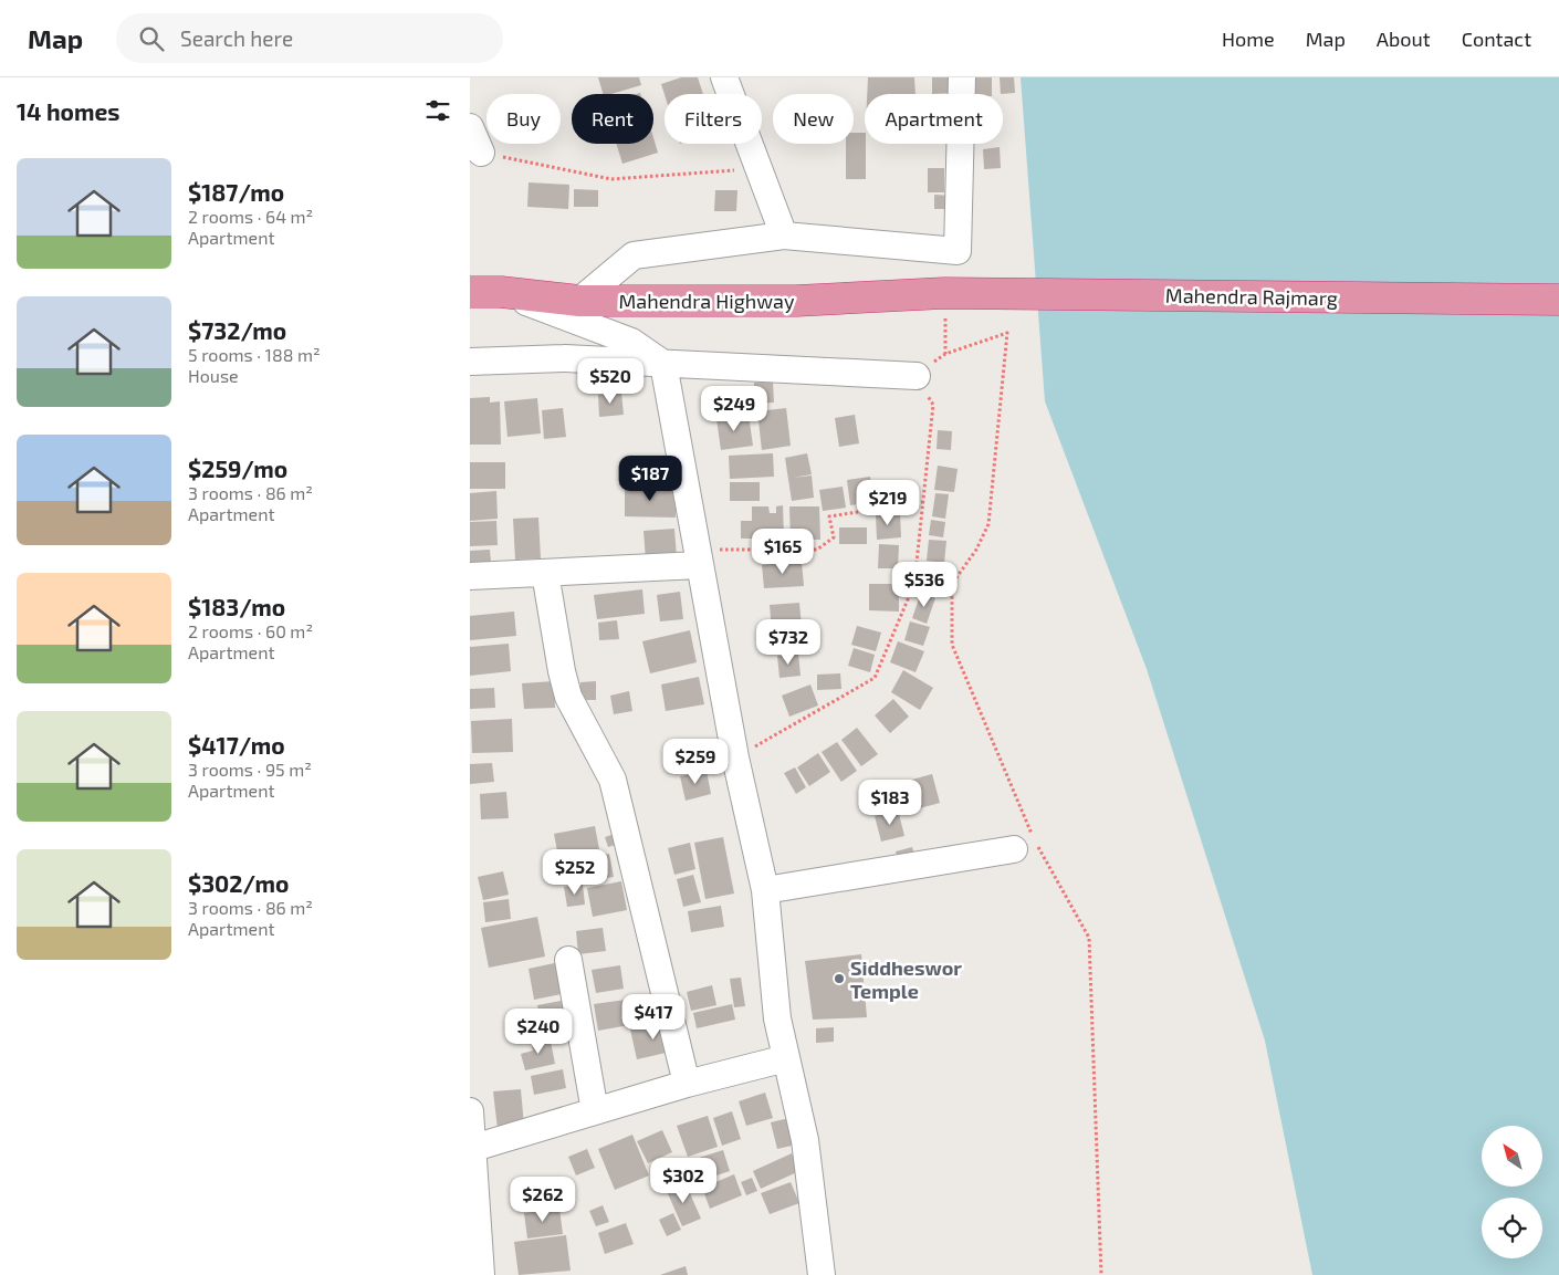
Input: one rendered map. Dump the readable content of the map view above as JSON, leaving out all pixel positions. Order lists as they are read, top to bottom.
{
  "streets": {
    "highway": ["Mahendra Rajmarg", "Mahendra Highway"]
  },
  "crossings": [
    ["Mahendra Rajmarg", "Mahendra Highway"]
  ],
  "places": ["Siddheswor Temple"],
  "north": "top left",
  "page": {
    "header": "Map",
    "search": "Search here",
    "nav": [
      "Home",
      "Map",
      "About",
      "Contact"
    ],
    "heading": "14 homes",
    "chip": [
      "Buy",
      "Rent",
      "Filters",
      "New",
      "Apartment"
    ],
    "list": [
      {
        "name": "$187/mo",
        "note": "2 rooms · 64 m² · Apartment"
      },
      {
        "name": "$732/mo",
        "note": "5 rooms · 188 m² · House"
      },
      {
        "name": "$259/mo",
        "note": "3 rooms · 86 m² · Apartment"
      },
      {
        "name": "$183/mo",
        "note": "2 rooms · 60 m² · Apartment"
      },
      {
        "name": "$417/mo",
        "note": "3 rooms · 95 m² · Apartment"
      },
      {
        "name": "$302/mo",
        "note": "3 rooms · 86 m² · Apartment"
      }
    ],
    "price": [
      "$520",
      "$249",
      "$187",
      "$219",
      "$165",
      "$536",
      "$732",
      "$259",
      "$183",
      "$252",
      "$417",
      "$240",
      "$302",
      "$262"
    ]
  }
}
